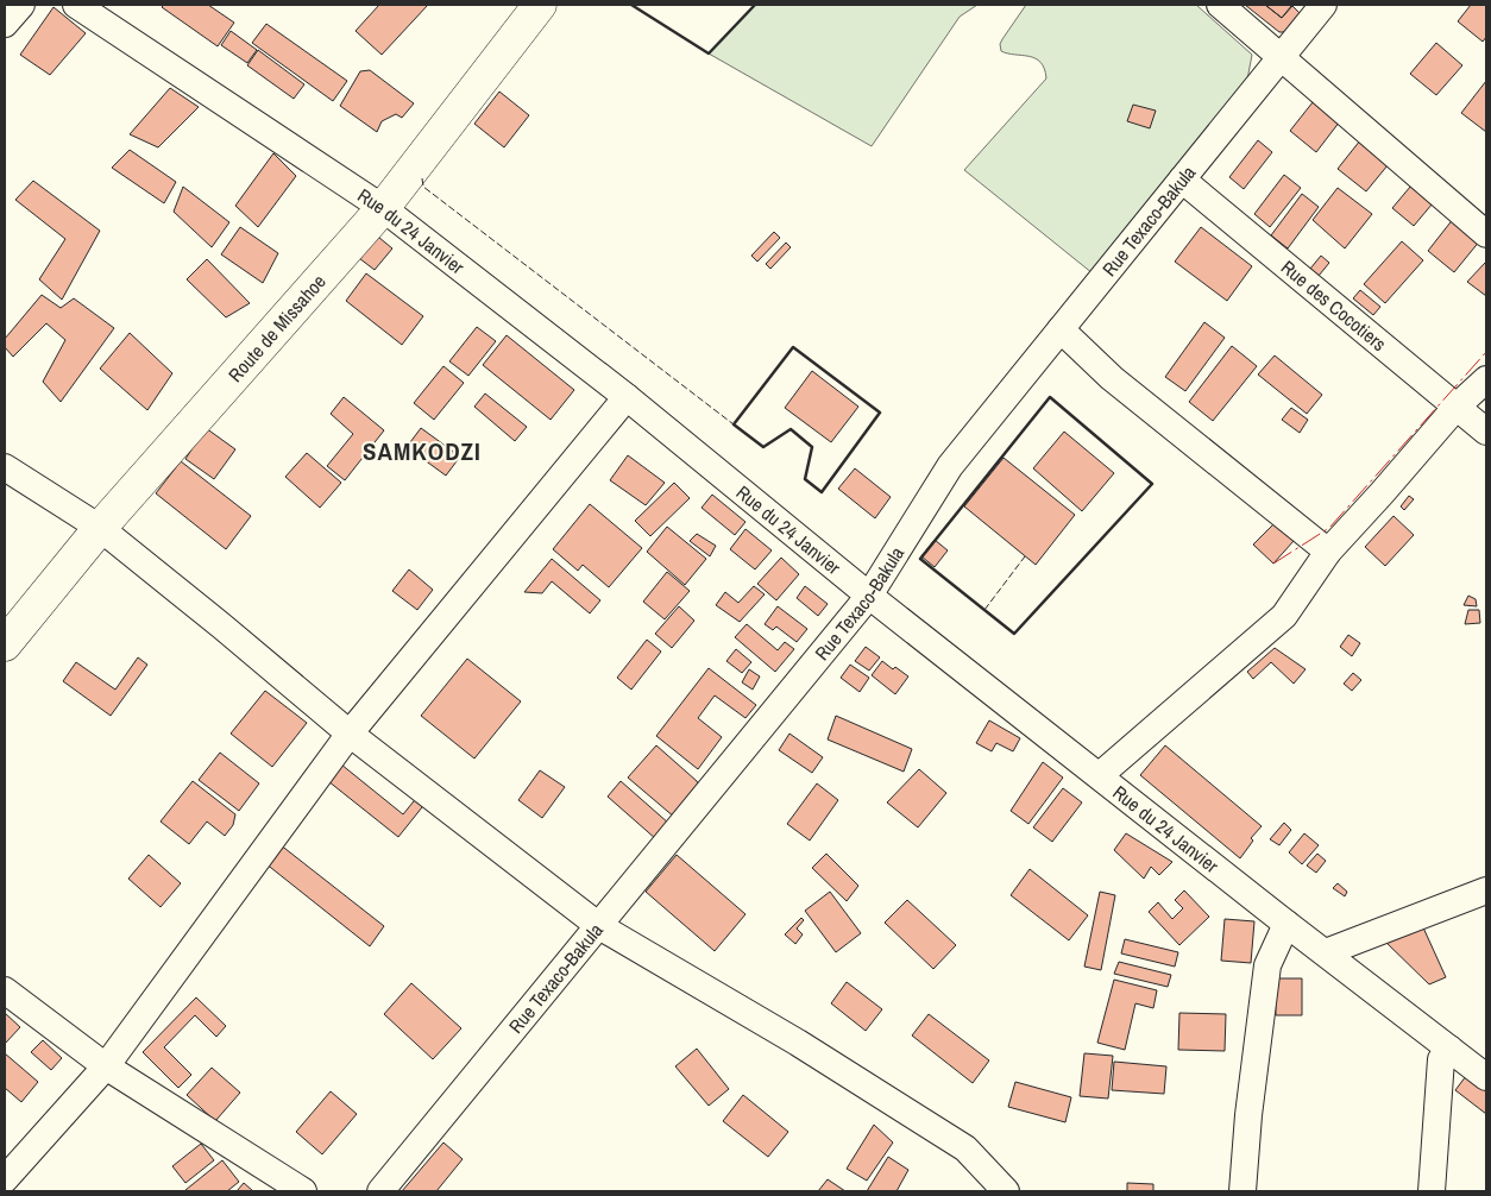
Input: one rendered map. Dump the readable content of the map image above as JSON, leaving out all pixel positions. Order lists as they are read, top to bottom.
{
  "streets": {
    "main road": ["Route de Missahoe"],
    "street": ["Rue Texaco-Bakula", "Rue du 24 Janvier", "Rue des Cocotiers"]
  },
  "crossings": [
    ["Rue Texaco-Bakula", "Rue du 24 Janvier"],
    ["Rue Texaco-Bakula", "Rue des Cocotiers"],
    ["Rue du 24 Janvier", "Route de Missahoe"]
  ],
  "districts": ["SAMKODZI"]
}
